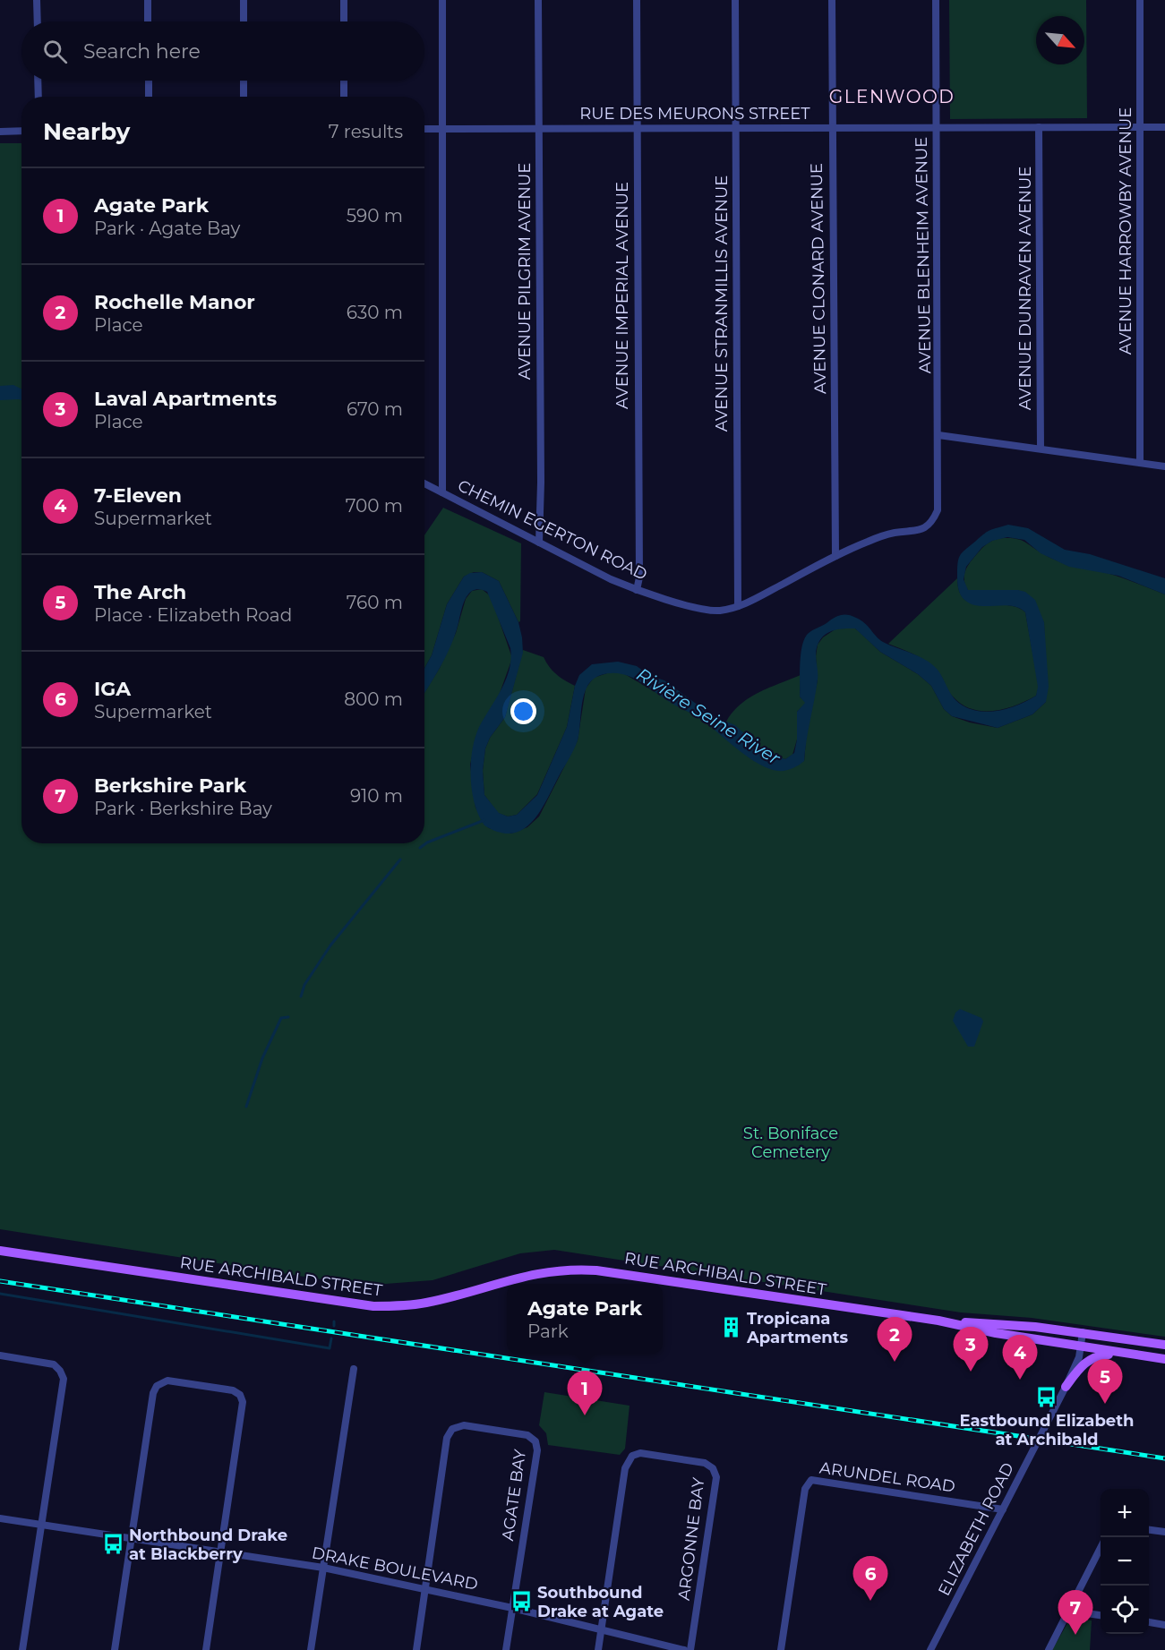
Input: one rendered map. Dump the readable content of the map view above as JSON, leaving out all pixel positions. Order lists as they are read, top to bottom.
{
  "streets": {
    "main road": ["RUE ARCHIBALD STREET"],
    "street": [
      "RUE DES MEURONS STREET",
      "AVENUE HARROWBY AVENUE",
      "AVENUE BLENHEIM AVENUE",
      "AVENUE PILGRIM AVENUE",
      "AVENUE CLONARD AVENUE",
      "AVENUE DUNRAVEN AVENUE",
      "AVENUE IMPERIAL AVENUE",
      "AVENUE STRANMILLIS AVENUE",
      "CHEMIN EGERTON ROAD",
      "ARUNDEL ROAD",
      "AGATE BAY",
      "ELIZABETH ROAD",
      "ARGONNE BAY",
      "DRAKE BOULEVARD"
    ]
  },
  "crossings": [
    ["RUE DES MEURONS STREET", "AVENUE HARROWBY AVENUE"],
    ["RUE DES MEURONS STREET", "AVENUE BLENHEIM AVENUE"],
    ["RUE DES MEURONS STREET", "AVENUE PILGRIM AVENUE"],
    ["RUE DES MEURONS STREET", "AVENUE CLONARD AVENUE"],
    ["RUE DES MEURONS STREET", "AVENUE DUNRAVEN AVENUE"],
    ["RUE DES MEURONS STREET", "AVENUE IMPERIAL AVENUE"],
    ["RUE DES MEURONS STREET", "AVENUE STRANMILLIS AVENUE"],
    ["AVENUE BLENHEIM AVENUE", "CHEMIN EGERTON ROAD"],
    ["AVENUE PILGRIM AVENUE", "CHEMIN EGERTON ROAD"],
    ["AVENUE CLONARD AVENUE", "CHEMIN EGERTON ROAD"],
    ["AVENUE IMPERIAL AVENUE", "CHEMIN EGERTON ROAD"],
    ["AVENUE STRANMILLIS AVENUE", "CHEMIN EGERTON ROAD"],
    ["RUE ARCHIBALD STREET", "ELIZABETH ROAD"],
    ["ARUNDEL ROAD", "ELIZABETH ROAD"],
    ["AGATE BAY", "DRAKE BOULEVARD"],
    ["ARGONNE BAY", "DRAKE BOULEVARD"]
  ],
  "districts": ["GLENWOOD"],
  "water": ["Rivière Seine River"],
  "parks": ["St. Boniface Cemetery"],
  "places": {
    "building": ["Tropicana Apartments"],
    "bus stop": ["Eastbound Elizabeth at Archibald", "Northbound Drake at Blackberry", "Southbound Drake at Agate"]
  },
  "north": "bottom right",
  "page": {
    "search": "Search here",
    "heading": ["Nearby", "7 results"],
    "list": [
      {
        "mark": "1",
        "name": "Agate Park",
        "note": "Park · Agate Bay",
        "value": "590 m"
      },
      {
        "mark": "2",
        "name": "Rochelle Manor",
        "note": "Place",
        "value": "630 m"
      },
      {
        "mark": "3",
        "name": "Laval Apartments",
        "note": "Place",
        "value": "670 m"
      },
      {
        "mark": "4",
        "name": "7-Eleven",
        "note": "Supermarket",
        "value": "700 m"
      },
      {
        "mark": "5",
        "name": "The Arch",
        "note": "Place · Elizabeth Road",
        "value": "760 m"
      },
      {
        "mark": "6",
        "name": "IGA",
        "note": "Supermarket",
        "value": "800 m"
      },
      {
        "mark": "7",
        "name": "Berkshire Park",
        "note": "Park · Berkshire Bay",
        "value": "910 m"
      }
    ],
    "popup": ["Agate Park", "Park"],
    "pins": [
      "2",
      "3",
      "4",
      "5",
      "1",
      "6",
      "7"
    ],
    "map_buttons": ["+", "−"]
  }
}
